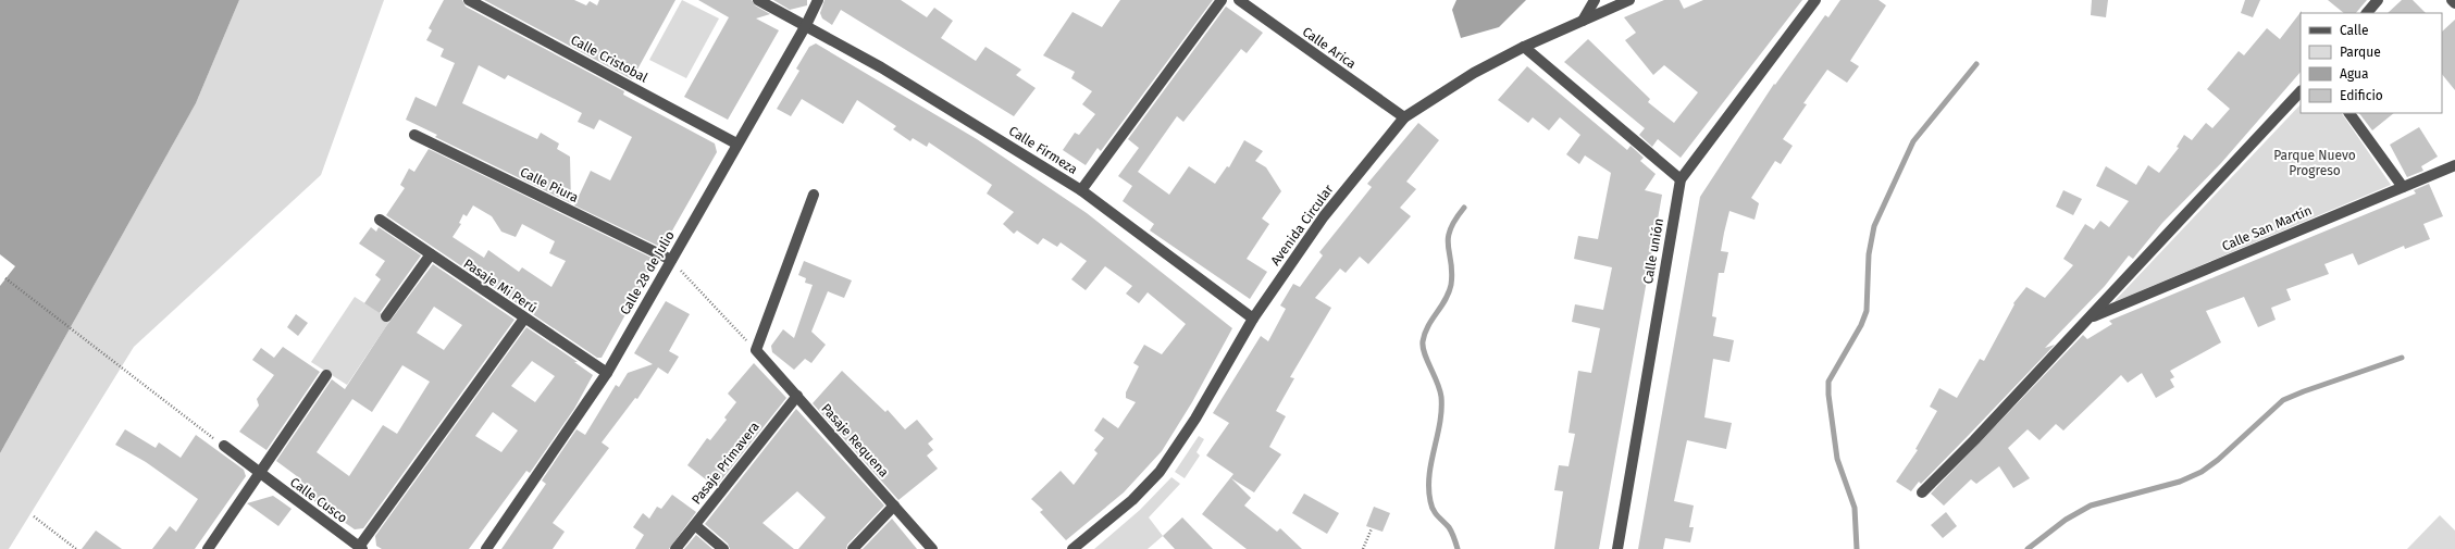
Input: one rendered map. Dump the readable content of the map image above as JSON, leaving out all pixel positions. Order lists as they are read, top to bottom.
{
  "streets": {
    "street": [
      "Calle Arica",
      "Calle Cristobal",
      "Calle Firmeza",
      "Calle Piura",
      "Avenida Circular",
      "Calle San Martín",
      "Calle unión",
      "Calle 28 de Julio",
      "Pasaje Mi Perú",
      "Pasaje Requena",
      "Pasaje Primavera",
      "Calle Cusco"
    ]
  },
  "crossings": [
    ["Calle Arica", "Avenida Circular"],
    ["Calle Cristobal", "Calle 28 de Julio"],
    ["Calle Firmeza", "Avenida Circular"],
    ["Calle Firmeza", "Calle 28 de Julio"],
    ["Calle Piura", "Calle 28 de Julio"],
    ["Calle 28 de Julio", "Pasaje Mi Perú"],
    ["Pasaje Requena", "Pasaje Primavera"]
  ],
  "parks": ["Parque Nuevo Progreso"],
  "legend": [
    "Calle",
    "Parque",
    "Agua",
    "Edificio"
  ]
}
